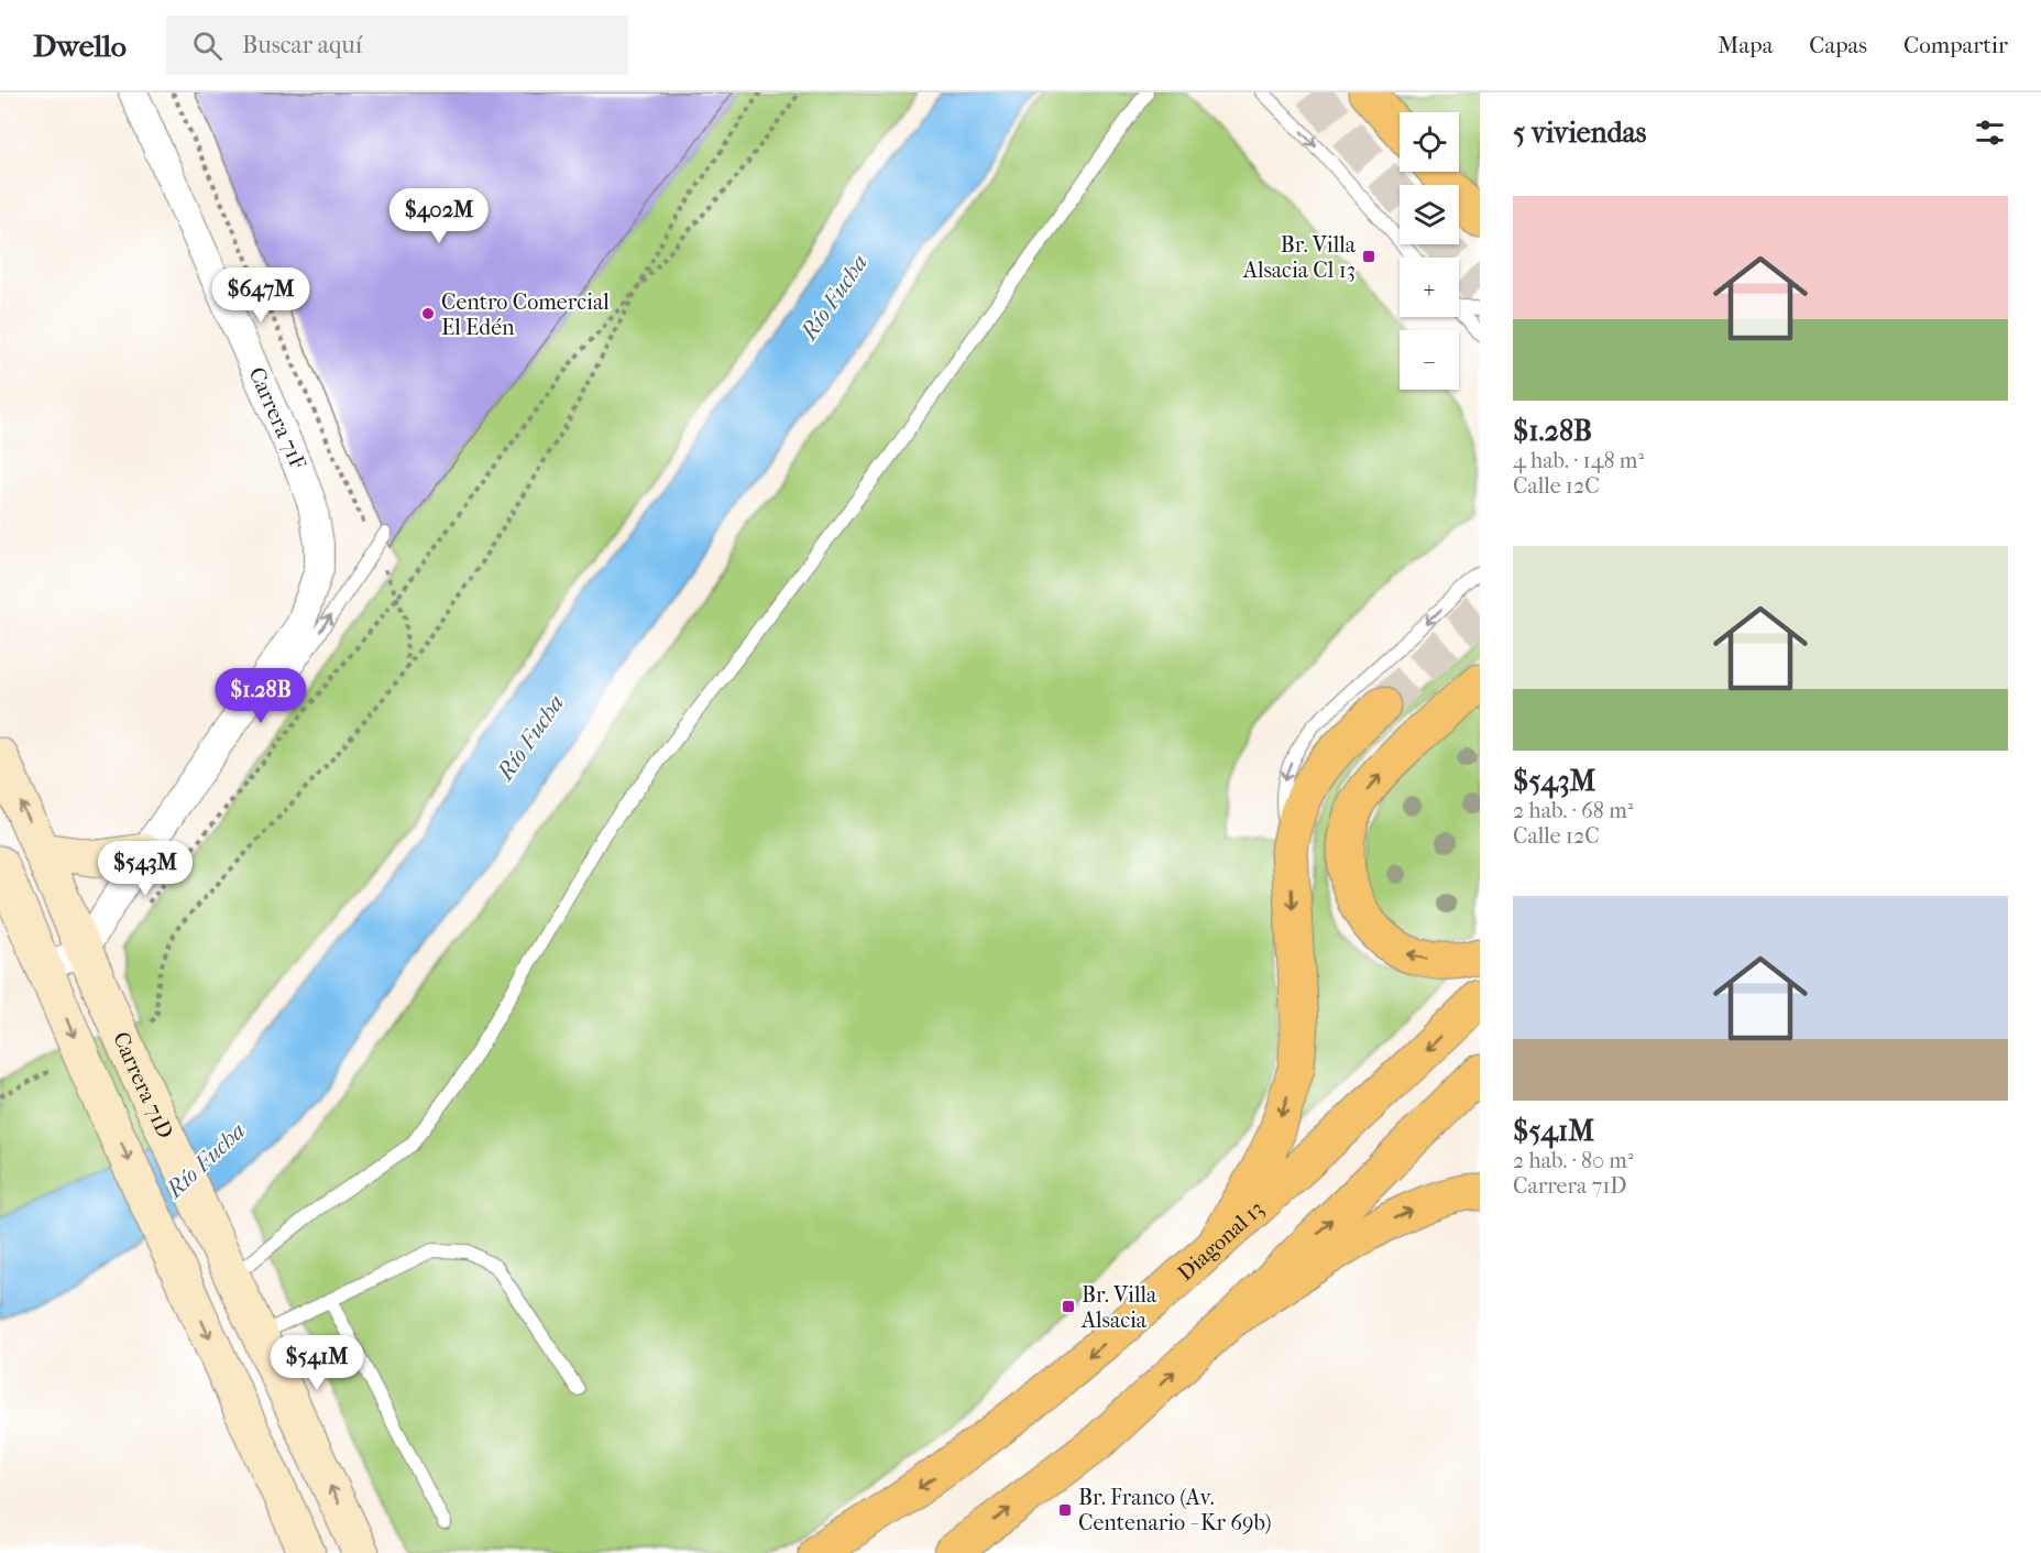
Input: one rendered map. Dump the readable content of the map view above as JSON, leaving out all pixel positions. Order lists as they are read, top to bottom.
{
  "streets": {
    "main road": ["Diagonal 13"],
    "street": ["Carrera 71F", "Carrera 71D"]
  },
  "water": ["Río Fucha"],
  "places": {
    "transit": ["Br. Villa Alsacia Cl 13", "Br. Villa Alsacia", "Br. Franco (Av. Centenario - Kr 69b)"],
    "other": ["Centro Comercial El Edén"]
  },
  "page": {
    "header": "Dwello",
    "search": "Buscar aquí",
    "nav": ["Mapa", "Capas", "Compartir"],
    "heading": "5 viviendas",
    "map_buttons": ["+", "−"],
    "list": [
      {
        "name": "$1.28B",
        "note": "4 hab. · 148 m² · Calle 12C"
      },
      {
        "name": "$543M",
        "note": "2 hab. · 68 m² · Calle 12C"
      },
      {
        "name": "$541M",
        "note": "2 hab. · 80 m² · Carrera 71D"
      }
    ],
    "price": [
      "$402M",
      "$647M",
      "$1.28B",
      "$543M",
      "$541M"
    ]
  }
}
